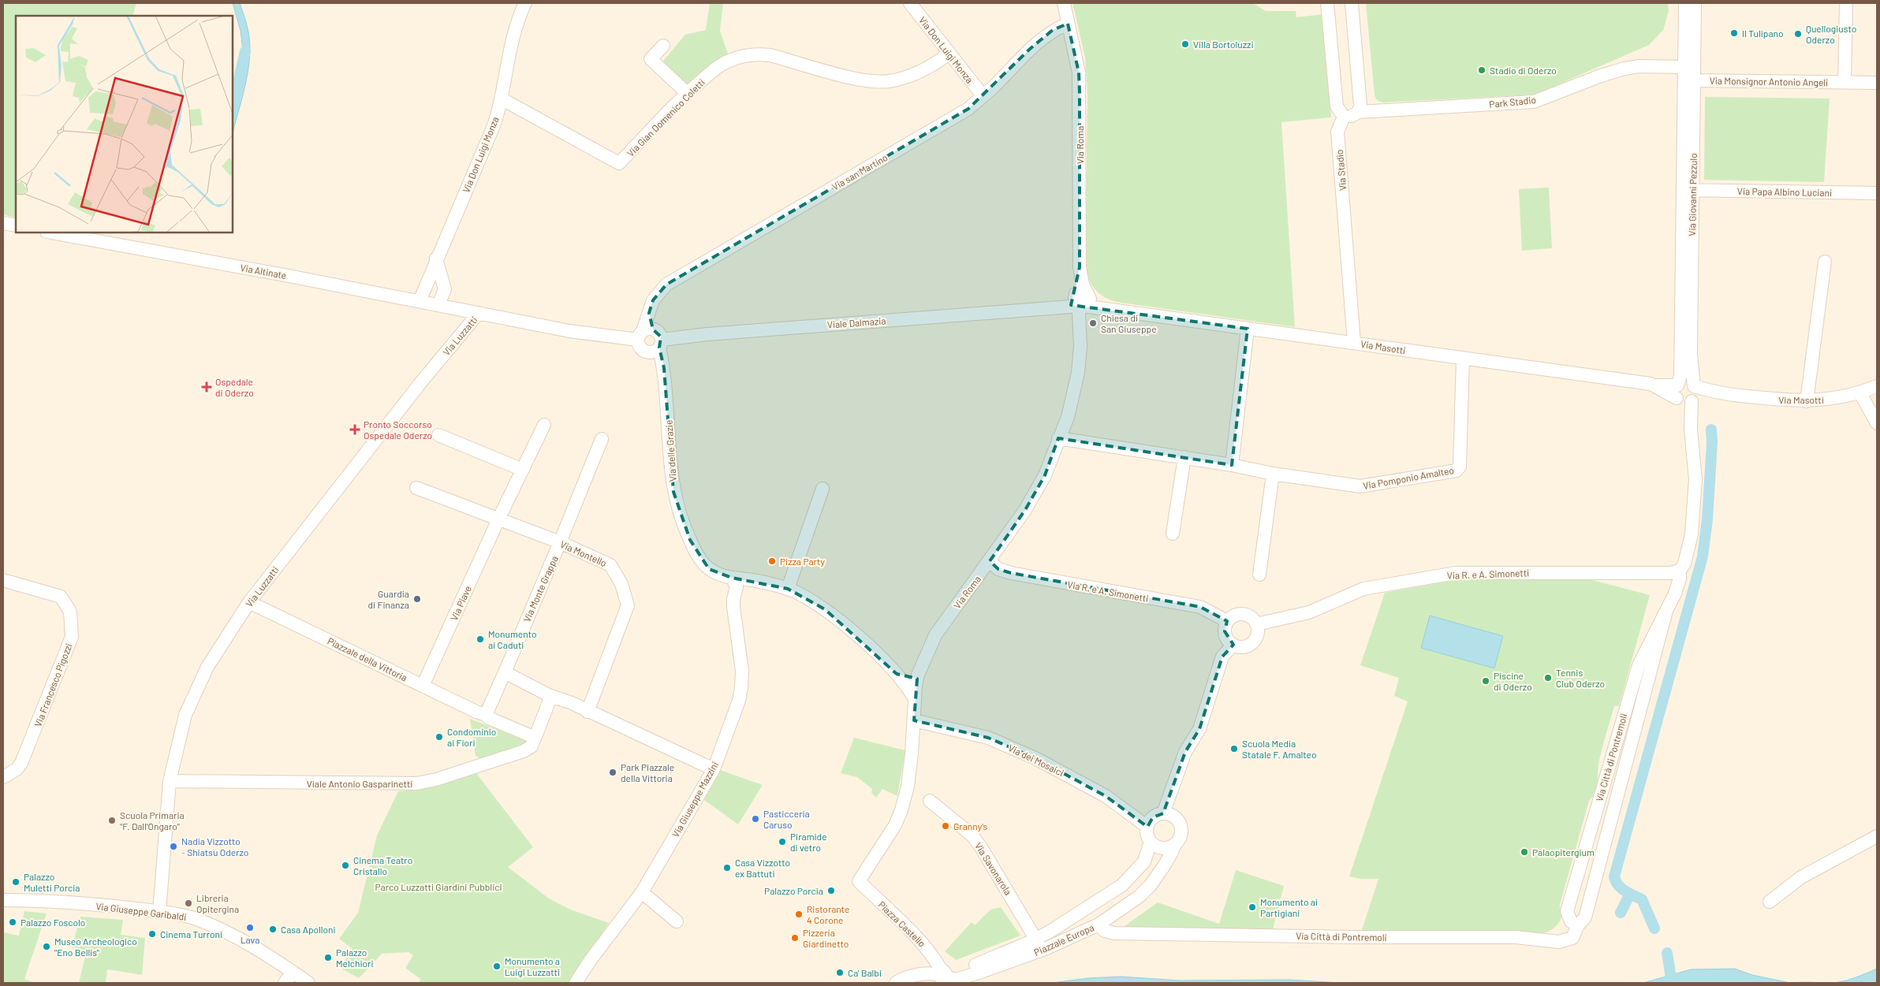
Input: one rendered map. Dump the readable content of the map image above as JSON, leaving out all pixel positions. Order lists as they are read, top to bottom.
{
  "streets": {
    "street": [
      "Via Don Luigi Monza",
      "Via Monsignor Antonio Angeli",
      "Park Stadio",
      "Via Gian Domenico Coletti",
      "Via Roma",
      "Via Stadio",
      "Via san Martino",
      "Via Papa Albino Luciani",
      "Via Giovanni Pezzulo",
      "Via Altinate",
      "Viale Dalmazia",
      "Via Luzzatti",
      "Via Masotti",
      "Via delle Grazie",
      "Via Pomponio Amalteo",
      "Via Montello",
      "Via R. e A. Simonetti",
      "Via Monte Grappa",
      "Via Piave",
      "Piazzale della Vittoria",
      "Via Francesco Pigozzi",
      "Via Città di Pontremoli",
      "Via dei Mosaici",
      "Viale Antonio Gasparinetti",
      "Via Giuseppe Mazzini",
      "Via Savonarola",
      "Via Giuseppe Garibaldi",
      "Piazza Castello",
      "Piazzale Europa"
    ]
  },
  "crossings": [
    ["Via Don Luigi Monza", "Via Gian Domenico Coletti"],
    ["Via Don Luigi Monza", "Via san Martino"],
    ["Via Don Luigi Monza", "Via Altinate"],
    ["Via Monsignor Antonio Angeli", "Via Giovanni Pezzulo"],
    ["Park Stadio", "Via Stadio"],
    ["Park Stadio", "Via Giovanni Pezzulo"],
    ["Via Roma", "Via san Martino"],
    ["Via Roma", "Viale Dalmazia"],
    ["Via Roma", "Via Masotti"],
    ["Via Roma", "Via Pomponio Amalteo"],
    ["Via Roma", "Via R. e A. Simonetti"],
    ["Via Roma", "Via dei Mosaici"],
    ["Via Roma", "Piazza Castello"],
    ["Via Stadio", "Via Masotti"],
    ["Via san Martino", "Viale Dalmazia"],
    ["Via san Martino", "Via delle Grazie"],
    ["Via Papa Albino Luciani", "Via Giovanni Pezzulo"],
    ["Via Giovanni Pezzulo", "Via Masotti"],
    ["Via Giovanni Pezzulo", "Via Città di Pontremoli"],
    ["Via Altinate", "Via Luzzatti"],
    ["Viale Dalmazia", "Via Masotti"],
    ["Viale Dalmazia", "Via delle Grazie"],
    ["Via Luzzatti", "Piazzale della Vittoria"],
    ["Via Luzzatti", "Viale Antonio Gasparinetti"],
    ["Via Luzzatti", "Via Giuseppe Garibaldi"],
    ["Via Masotti", "Via Pomponio Amalteo"],
    ["Via Masotti", "Via Città di Pontremoli"],
    ["Via delle Grazie", "Via Giuseppe Mazzini"],
    ["Via Montello", "Via Monte Grappa"],
    ["Via Montello", "Via Piave"],
    ["Via R. e A. Simonetti", "Via Città di Pontremoli"],
    ["Via Piave", "Piazzale della Vittoria"],
    ["Piazzale della Vittoria", "Viale Antonio Gasparinetti"],
    ["Via Città di Pontremoli", "Piazzale Europa"],
    ["Via dei Mosaici", "Piazzale Europa"],
    ["Via Savonarola", "Piazzale Europa"],
    ["Piazza Castello", "Piazzale Europa"]
  ],
  "parks": ["Parco Luzzatti Giardini Pubblici"],
  "places": {
    "other": [
      "Il Tulipano",
      "Quellogiusto Oderzo",
      "Villa Bortoluzzi",
      "Stadio di Oderzo",
      "Chiesa di San Giuseppe",
      "Pizza Party",
      "Guardia di Finanza",
      "Monumento ai Caduti",
      "Tennis Club Oderzo",
      "Piscine di Oderzo",
      "Condominio ai Fiori",
      "Scuola Media Statale F. Amalteo",
      "Park Piazzale della Vittoria",
      "Pasticceria Caruso",
      "Scuola Primaria \"F. Dall'Ongaro\"",
      "Granny's",
      "Piramide di vetro",
      "Nadia Vizzotto - Shiatsu Oderzo",
      "Palaopitergium",
      "Cinema Teatro Cristallo",
      "Casa Vizzotto ex Battuti",
      "Palazzo Muletti Porcia",
      "Palazzo Porcia",
      "Libreria Opitergina",
      "Monumento ai Partigiani",
      "Ristorante 4 Corone",
      "Palazzo Foscolo",
      "Lava",
      "Casa Apolloni",
      "Cinema Turroni",
      "Pizzeria Giardinetto",
      "Museo Archeologico \"Eno Bellis\"",
      "Palazzo Melchiori",
      "Monumento a Luigi Luzzatti",
      "Ca' Balbi"
    ],
    "health": ["Ospedale di Oderzo", "Pronto Soccorso Ospedale Oderzo"]
  }
}
